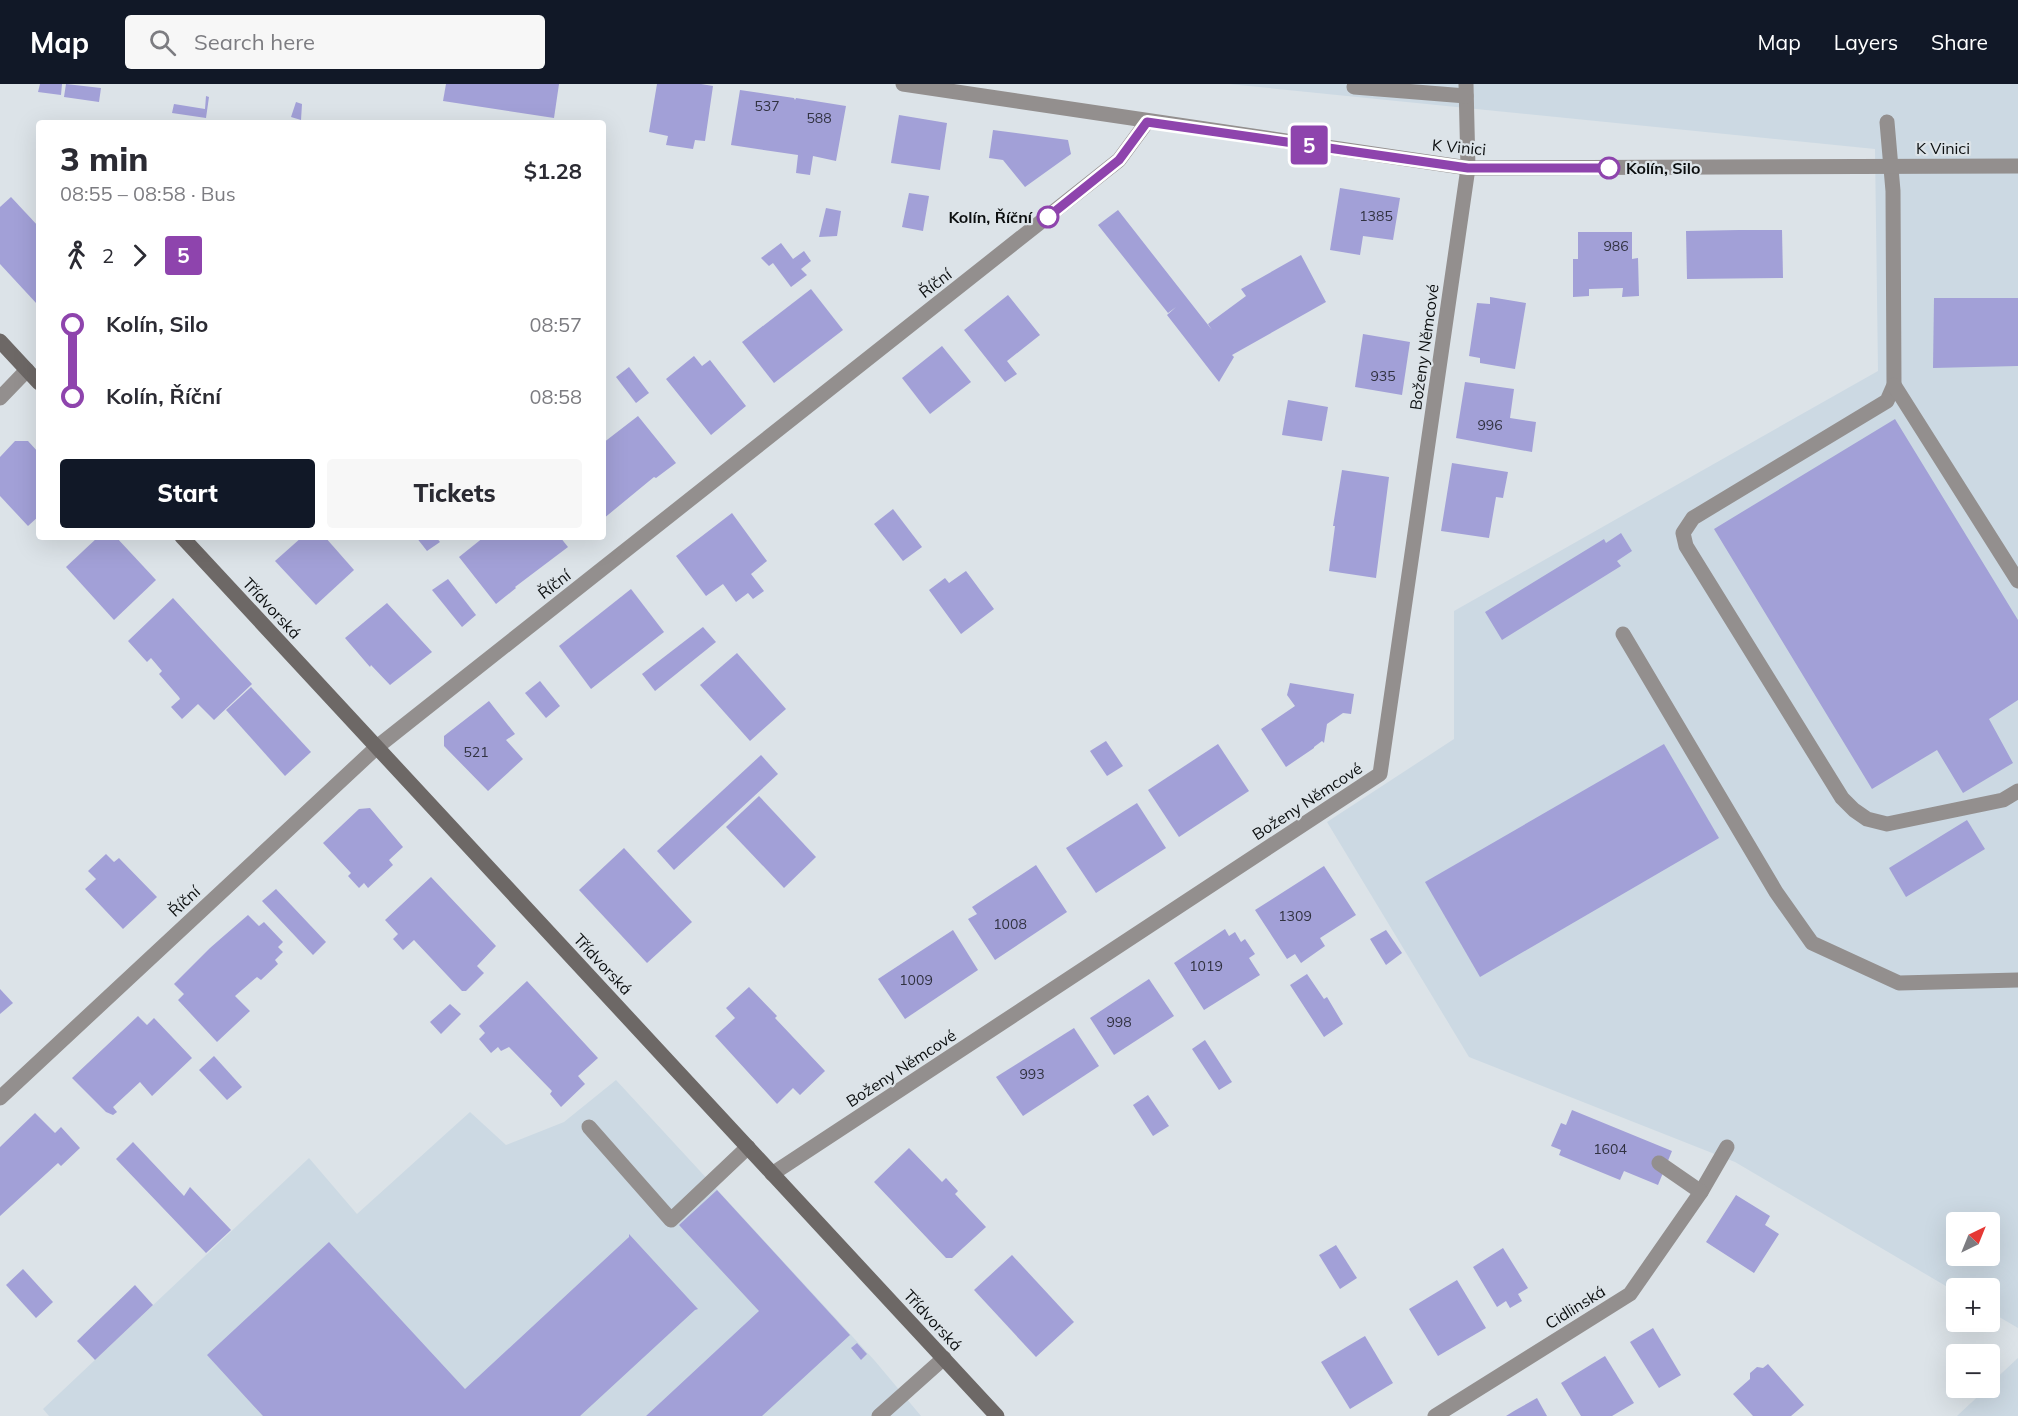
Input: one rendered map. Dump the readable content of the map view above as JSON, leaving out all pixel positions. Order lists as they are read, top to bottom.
{
  "streets": {
    "main road": ["Třídvorská"],
    "street": [
      "K Vinici",
      "Říční",
      "Boženy Němcové",
      "Cidlinská"
    ]
  },
  "crossings": [
    ["K Vinici", "Říční"],
    ["K Vinici", "Boženy Němcové"],
    ["Říční", "Třídvorská"],
    ["Boženy Němcové", "Třídvorská"]
  ],
  "places": ["Kolín, Silo", "Kolín, Říční"],
  "lines": ["bus line 5"],
  "house_numbers": [
    "537",
    "588",
    "1385",
    "986",
    "935",
    "996",
    "521",
    "1309",
    "1008",
    "1019",
    "1009",
    "998",
    "993",
    "1604"
  ],
  "north": "top right",
  "page": {
    "header": "Map",
    "search": "Search here",
    "nav": ["Map", "Layers", "Share"],
    "on_map": "5",
    "heading": ["3 min", "08:55 – 08:58 · Bus", "$1.28"],
    "legs": ["2", "5"],
    "list": [
      {
        "name": "Kolín, Silo",
        "value": "08:57"
      },
      {
        "name": "Kolín, Říční",
        "value": "08:58"
      }
    ],
    "buttons": ["Start", "Tickets"],
    "map_buttons": ["+", "−"]
  }
}
